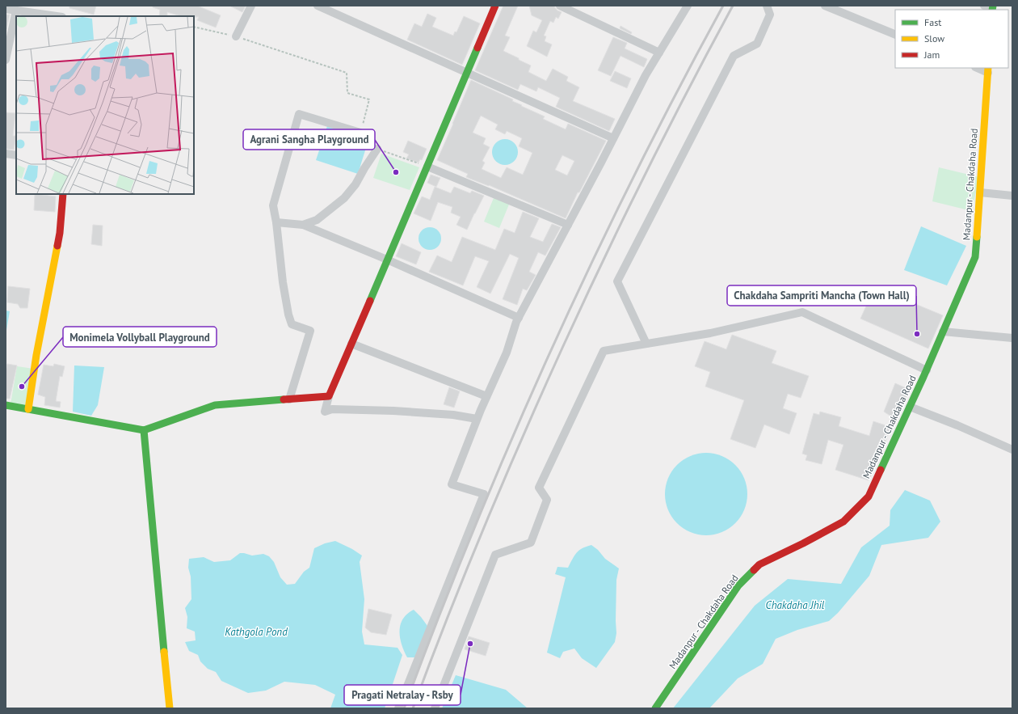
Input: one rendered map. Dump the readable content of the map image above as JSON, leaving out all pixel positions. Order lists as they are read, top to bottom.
{
  "streets": {
    "main road": ["Madanpur - Chakdaha Road"]
  },
  "water": ["Chakdaha Jhil", "Kathgola Pond"],
  "places": [
    "Agrani Sangha Playground",
    "Chakdaha Sampriti Mancha (Town Hall)",
    "Monimela Vollyball Playground",
    "Pragati Netralay - Rsby"
  ],
  "legend": ["Fast", "Slow", "Jam"]
}
